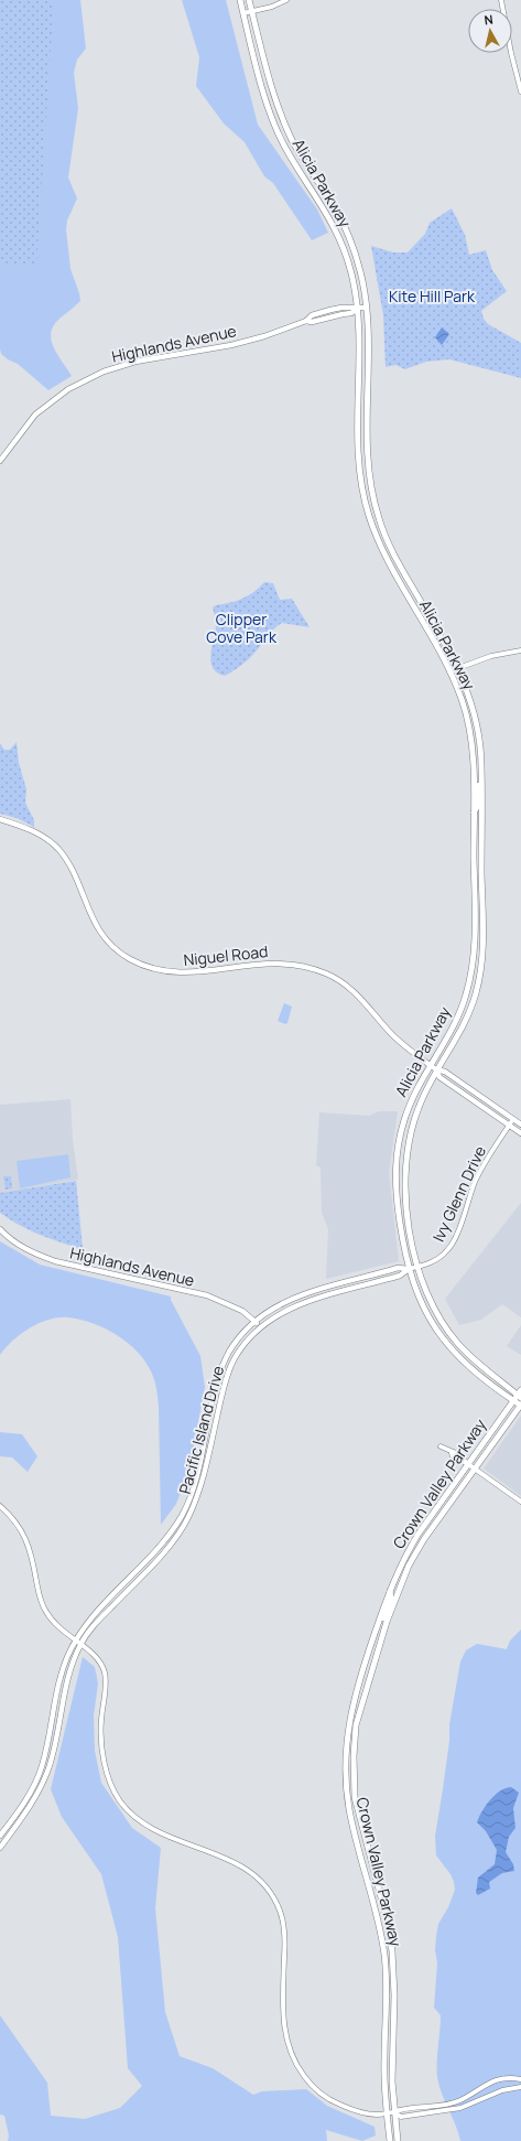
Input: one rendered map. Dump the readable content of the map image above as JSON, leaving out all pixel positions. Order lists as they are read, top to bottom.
{
  "streets": {
    "main road": [
      "Alicia Parkway",
      "Highlands Avenue",
      "Niguel Road",
      "Pacific Island Drive",
      "Crown Valley Parkway"
    ],
    "street": ["Ivy Glenn Drive"]
  },
  "crossings": [
    ["Alicia Parkway", "Highlands Avenue"],
    ["Alicia Parkway", "Niguel Road"],
    ["Alicia Parkway", "Ivy Glenn Drive"],
    ["Alicia Parkway", "Pacific Island Drive"],
    ["Alicia Parkway", "Crown Valley Parkway"],
    ["Highlands Avenue", "Pacific Island Drive"],
    ["Niguel Road", "Ivy Glenn Drive"],
    ["Ivy Glenn Drive", "Pacific Island Drive"]
  ],
  "parks": ["Kite Hill Park", "Clipper Cove Park"],
  "north": "top"
}
